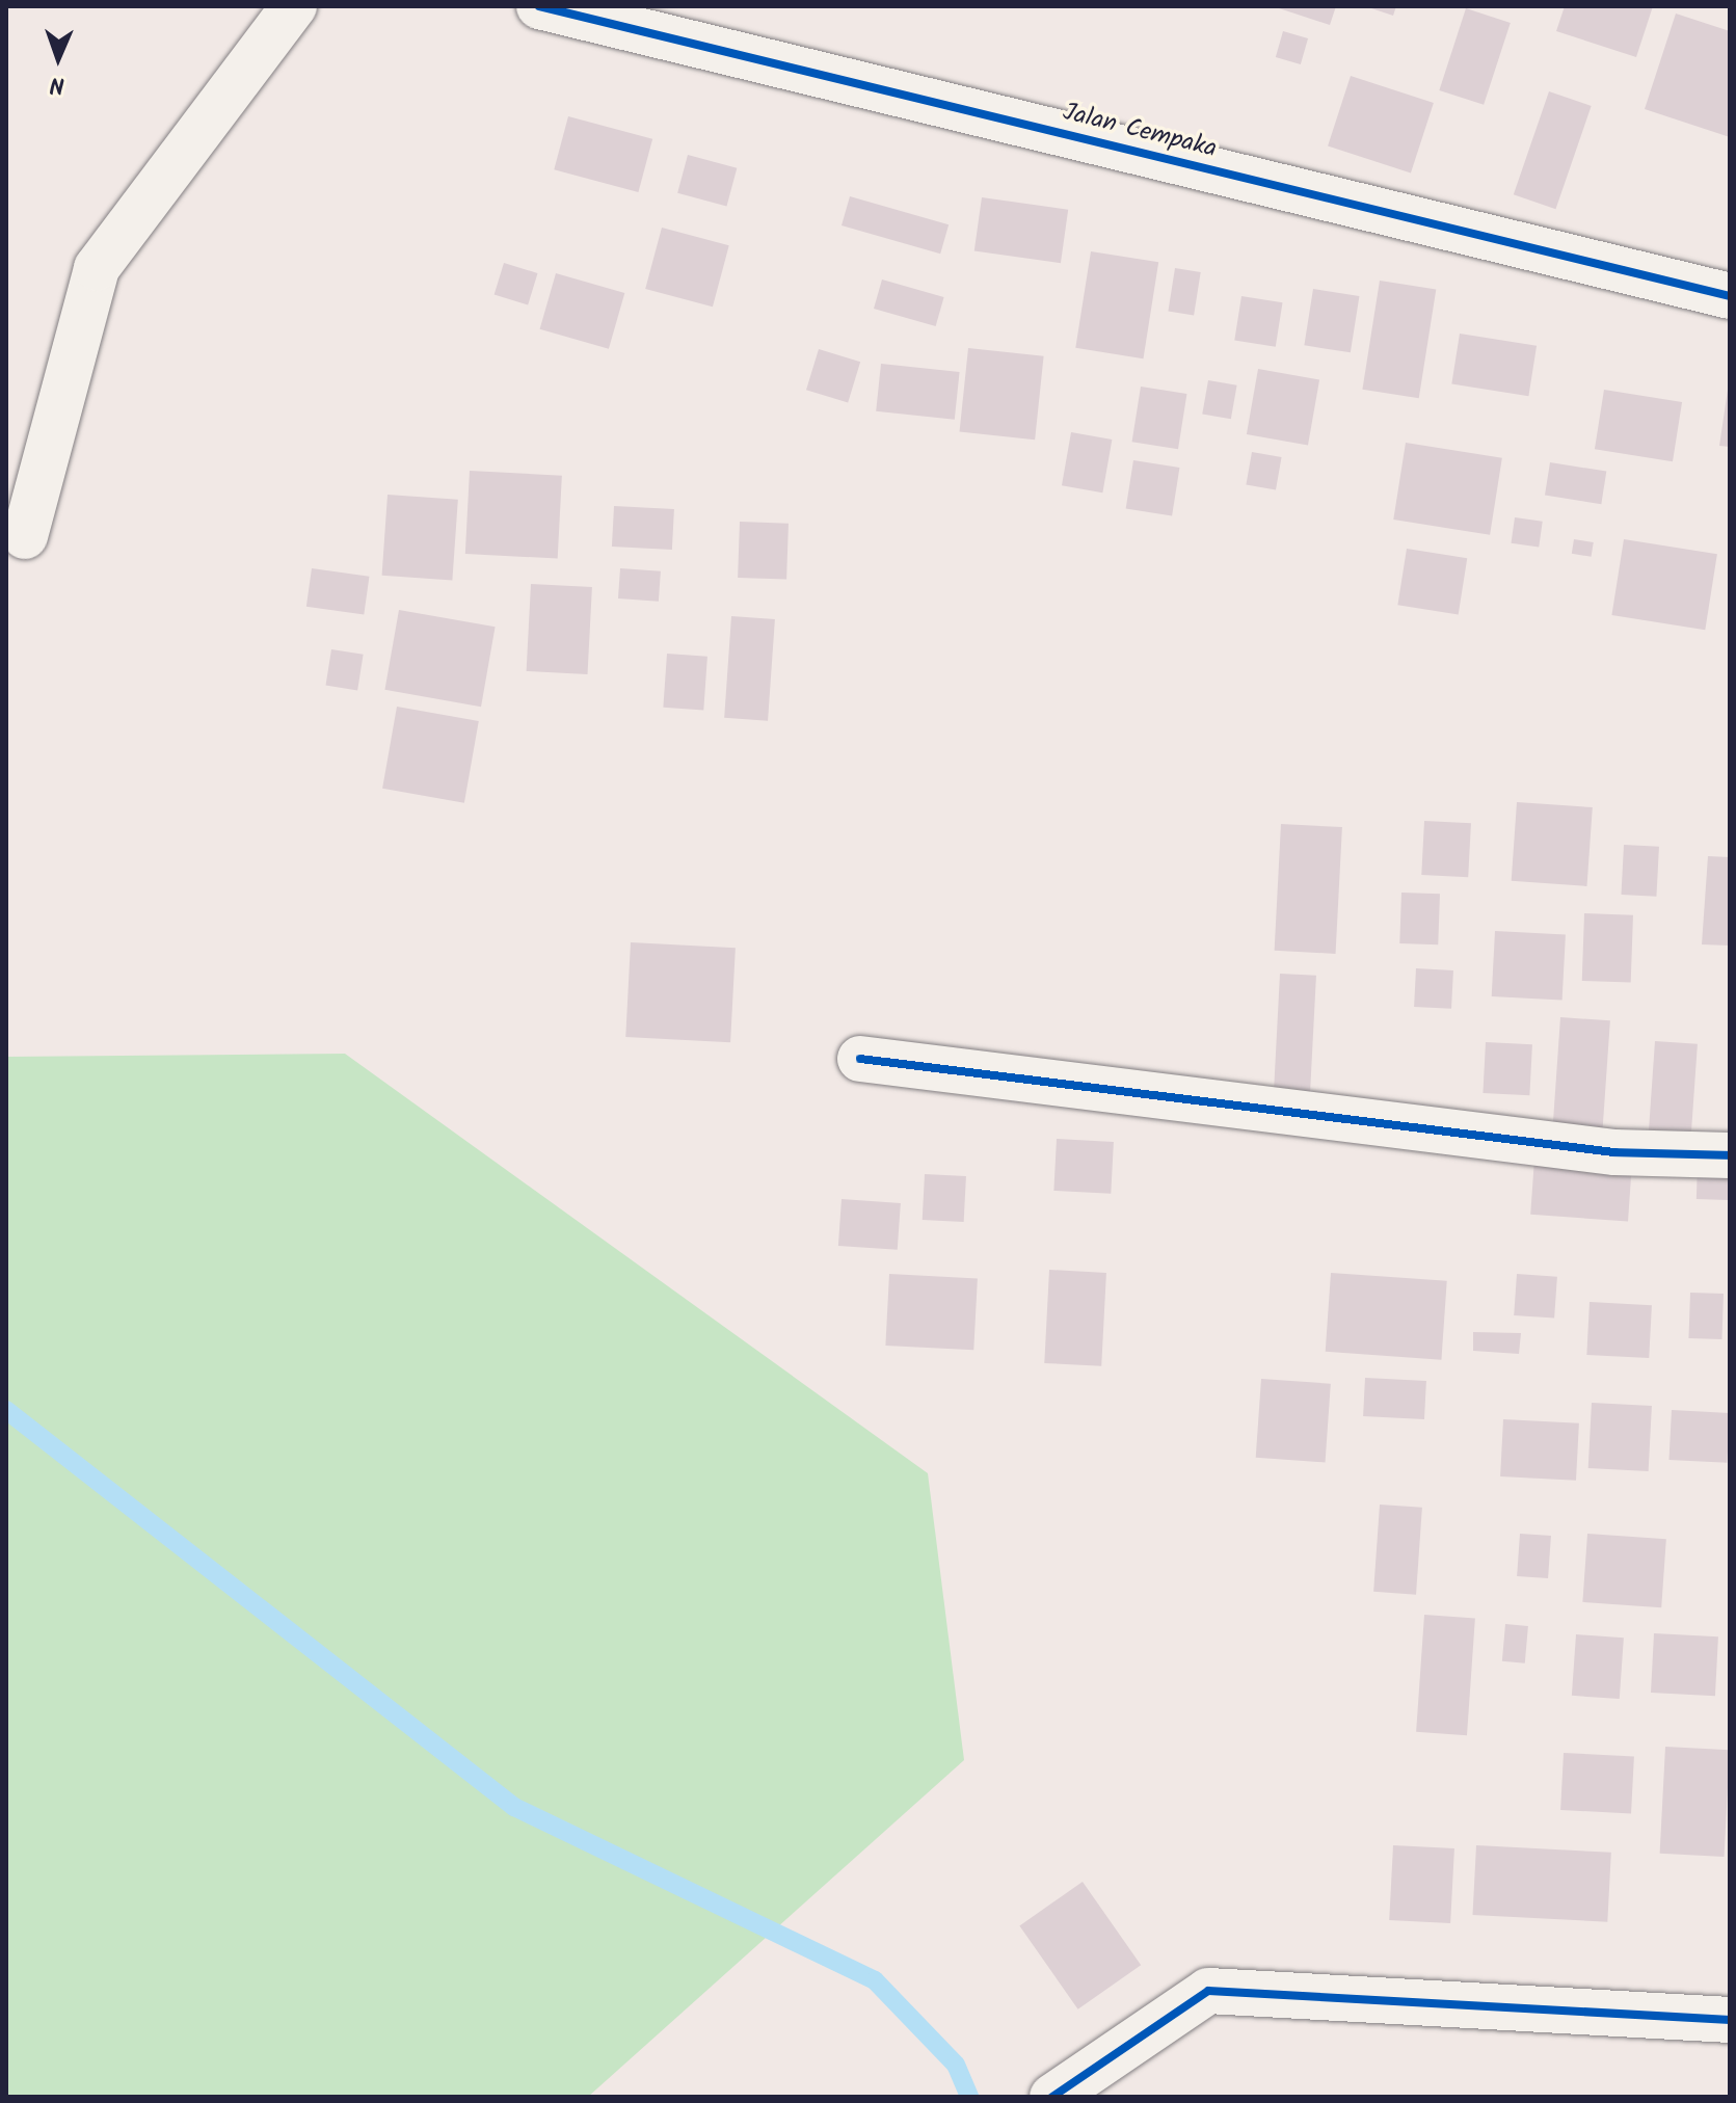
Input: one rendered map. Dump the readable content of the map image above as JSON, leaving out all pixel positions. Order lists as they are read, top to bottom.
{
  "streets": {
    "street": ["Jalan Cempaka"]
  },
  "north": "bottom"
}
